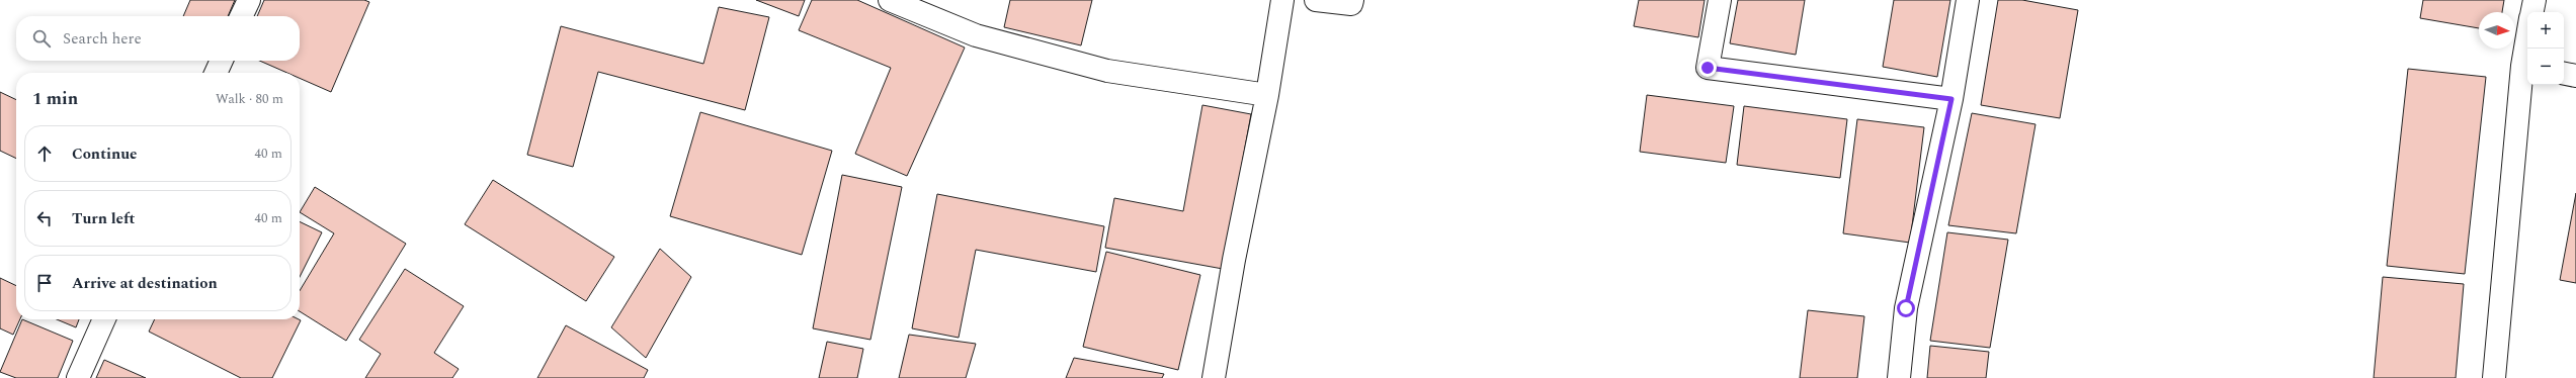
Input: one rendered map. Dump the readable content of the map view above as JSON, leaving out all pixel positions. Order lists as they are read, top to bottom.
{
  "north": "right",
  "page": {
    "map_buttons": ["+", "−"],
    "search": "Search here",
    "heading": ["1 min", "Walk · 80 m"],
    "list": [
      ["Continue", "40 m"],
      ["Turn left", "40 m"],
      "Arrive at destination"
    ]
  }
}
